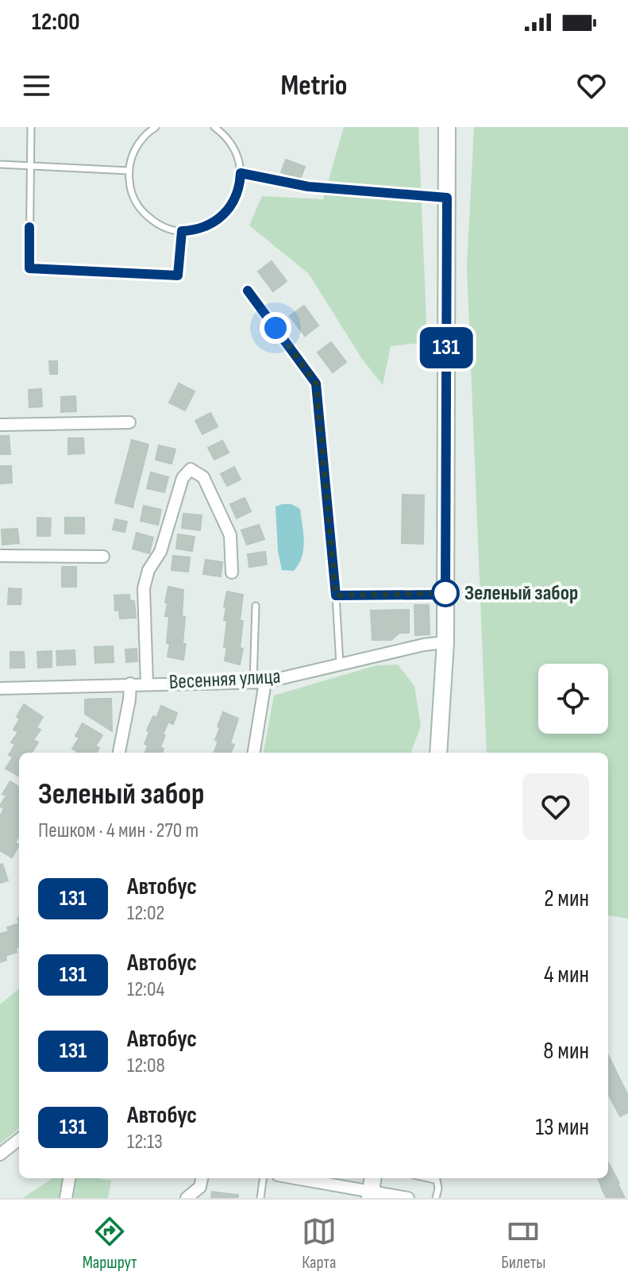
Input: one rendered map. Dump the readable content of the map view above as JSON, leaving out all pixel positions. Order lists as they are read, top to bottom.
{
  "streets": {
    "street": ["Весенняя улица"]
  },
  "places": ["Зеленый забор"],
  "lines": ["bus line 131"],
  "page": {
    "status": "12:00",
    "header": "Metrio",
    "on_map": "131",
    "heading": ["Зеленый забор", "Пешком · 4 мин · 270 m"],
    "list": [
      {
        "mark": "131",
        "name": "Автобус",
        "note": "12:02",
        "value": "2 мин"
      },
      {
        "mark": "131",
        "name": "Автобус",
        "note": "12:04",
        "value": "4 мин"
      },
      {
        "mark": "131",
        "name": "Автобус",
        "note": "12:08",
        "value": "8 мин"
      },
      {
        "mark": "131",
        "name": "Автобус",
        "note": "12:13",
        "value": "13 мин"
      }
    ],
    "tabs": ["Маршрут", "Карта", "Билеты"]
  }
}
